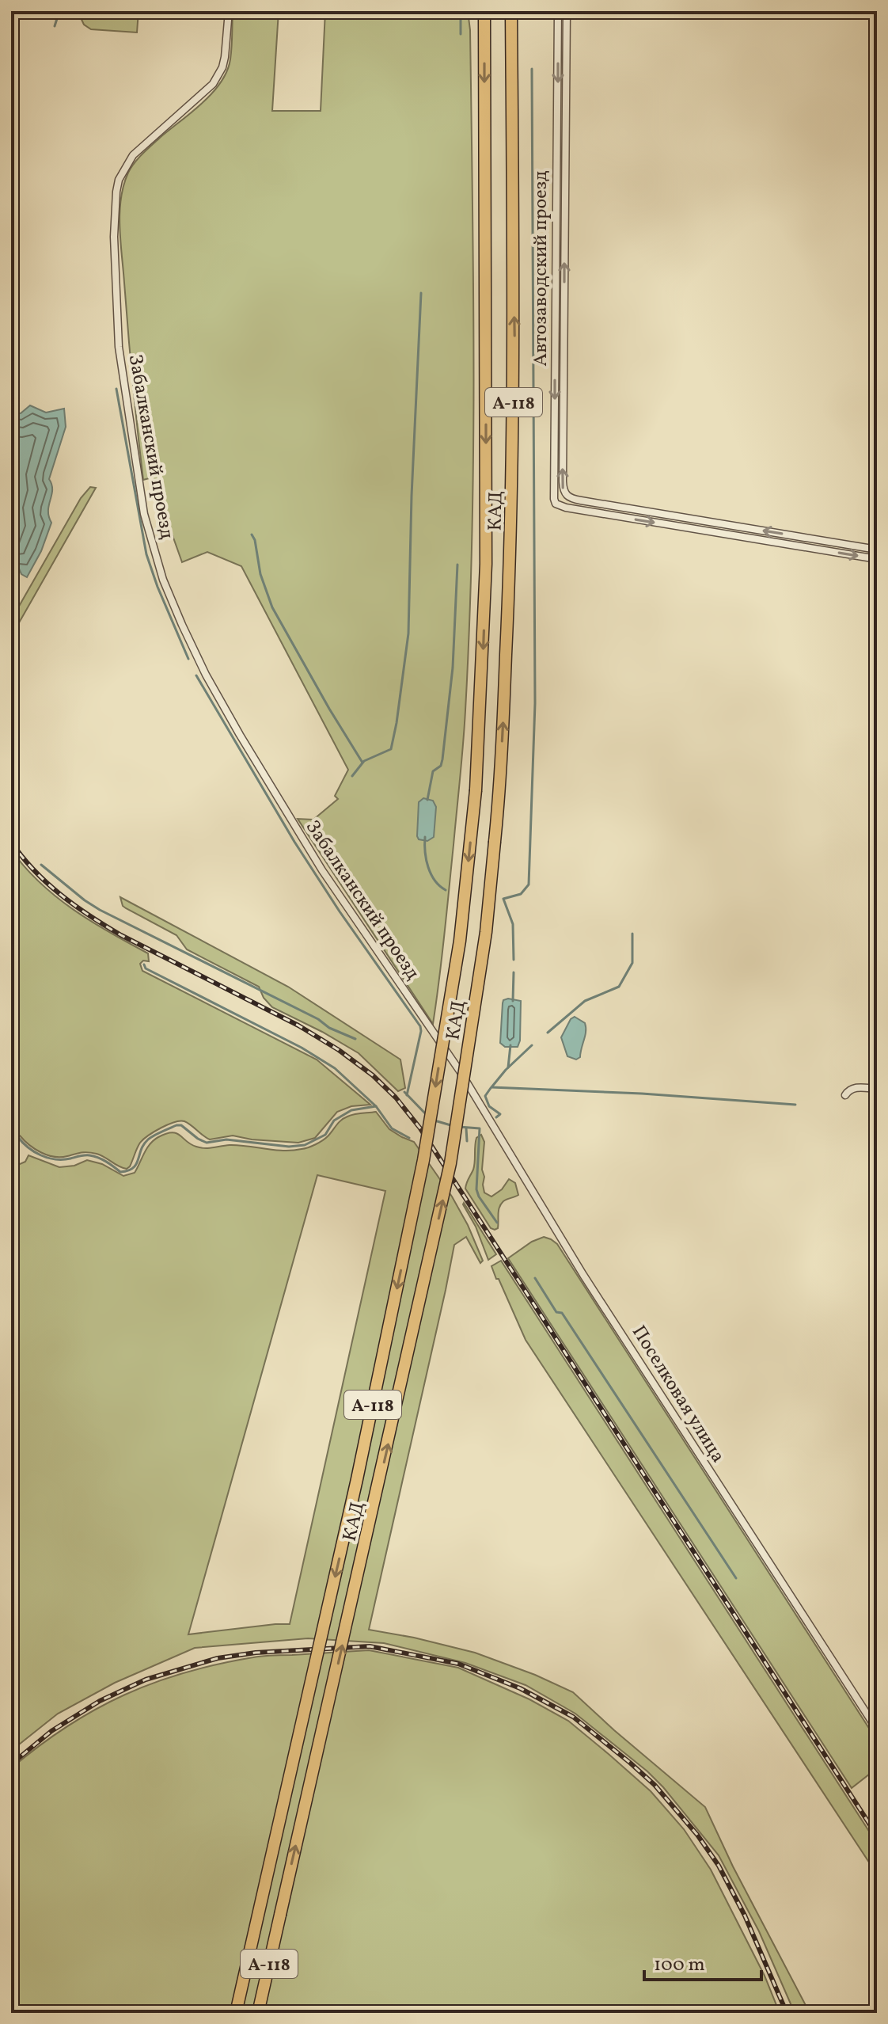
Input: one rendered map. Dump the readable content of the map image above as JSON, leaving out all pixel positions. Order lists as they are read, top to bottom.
{
  "streets": {
    "highway": ["А-118", "КАД"],
    "street": ["Автозаводский проезд", "Забалканский проезд", "Поселковая улица"]
  },
  "crossings": [
    ["Забалканский проезд", "Поселковая улица"]
  ],
  "scale_bar": "100 m"
}
